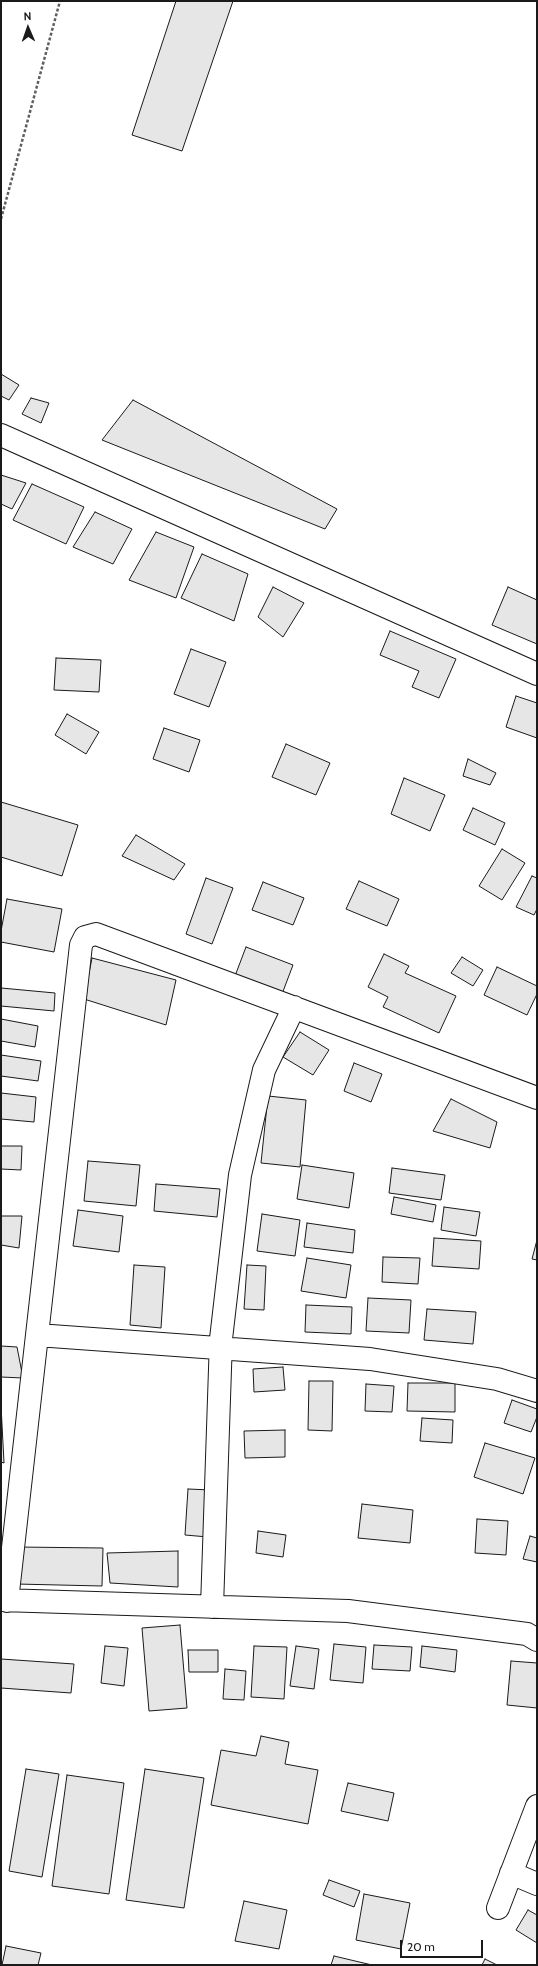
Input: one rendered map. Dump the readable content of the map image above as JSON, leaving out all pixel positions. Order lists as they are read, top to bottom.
{
  "scale_bar": "20 m",
  "north": "top"
}
